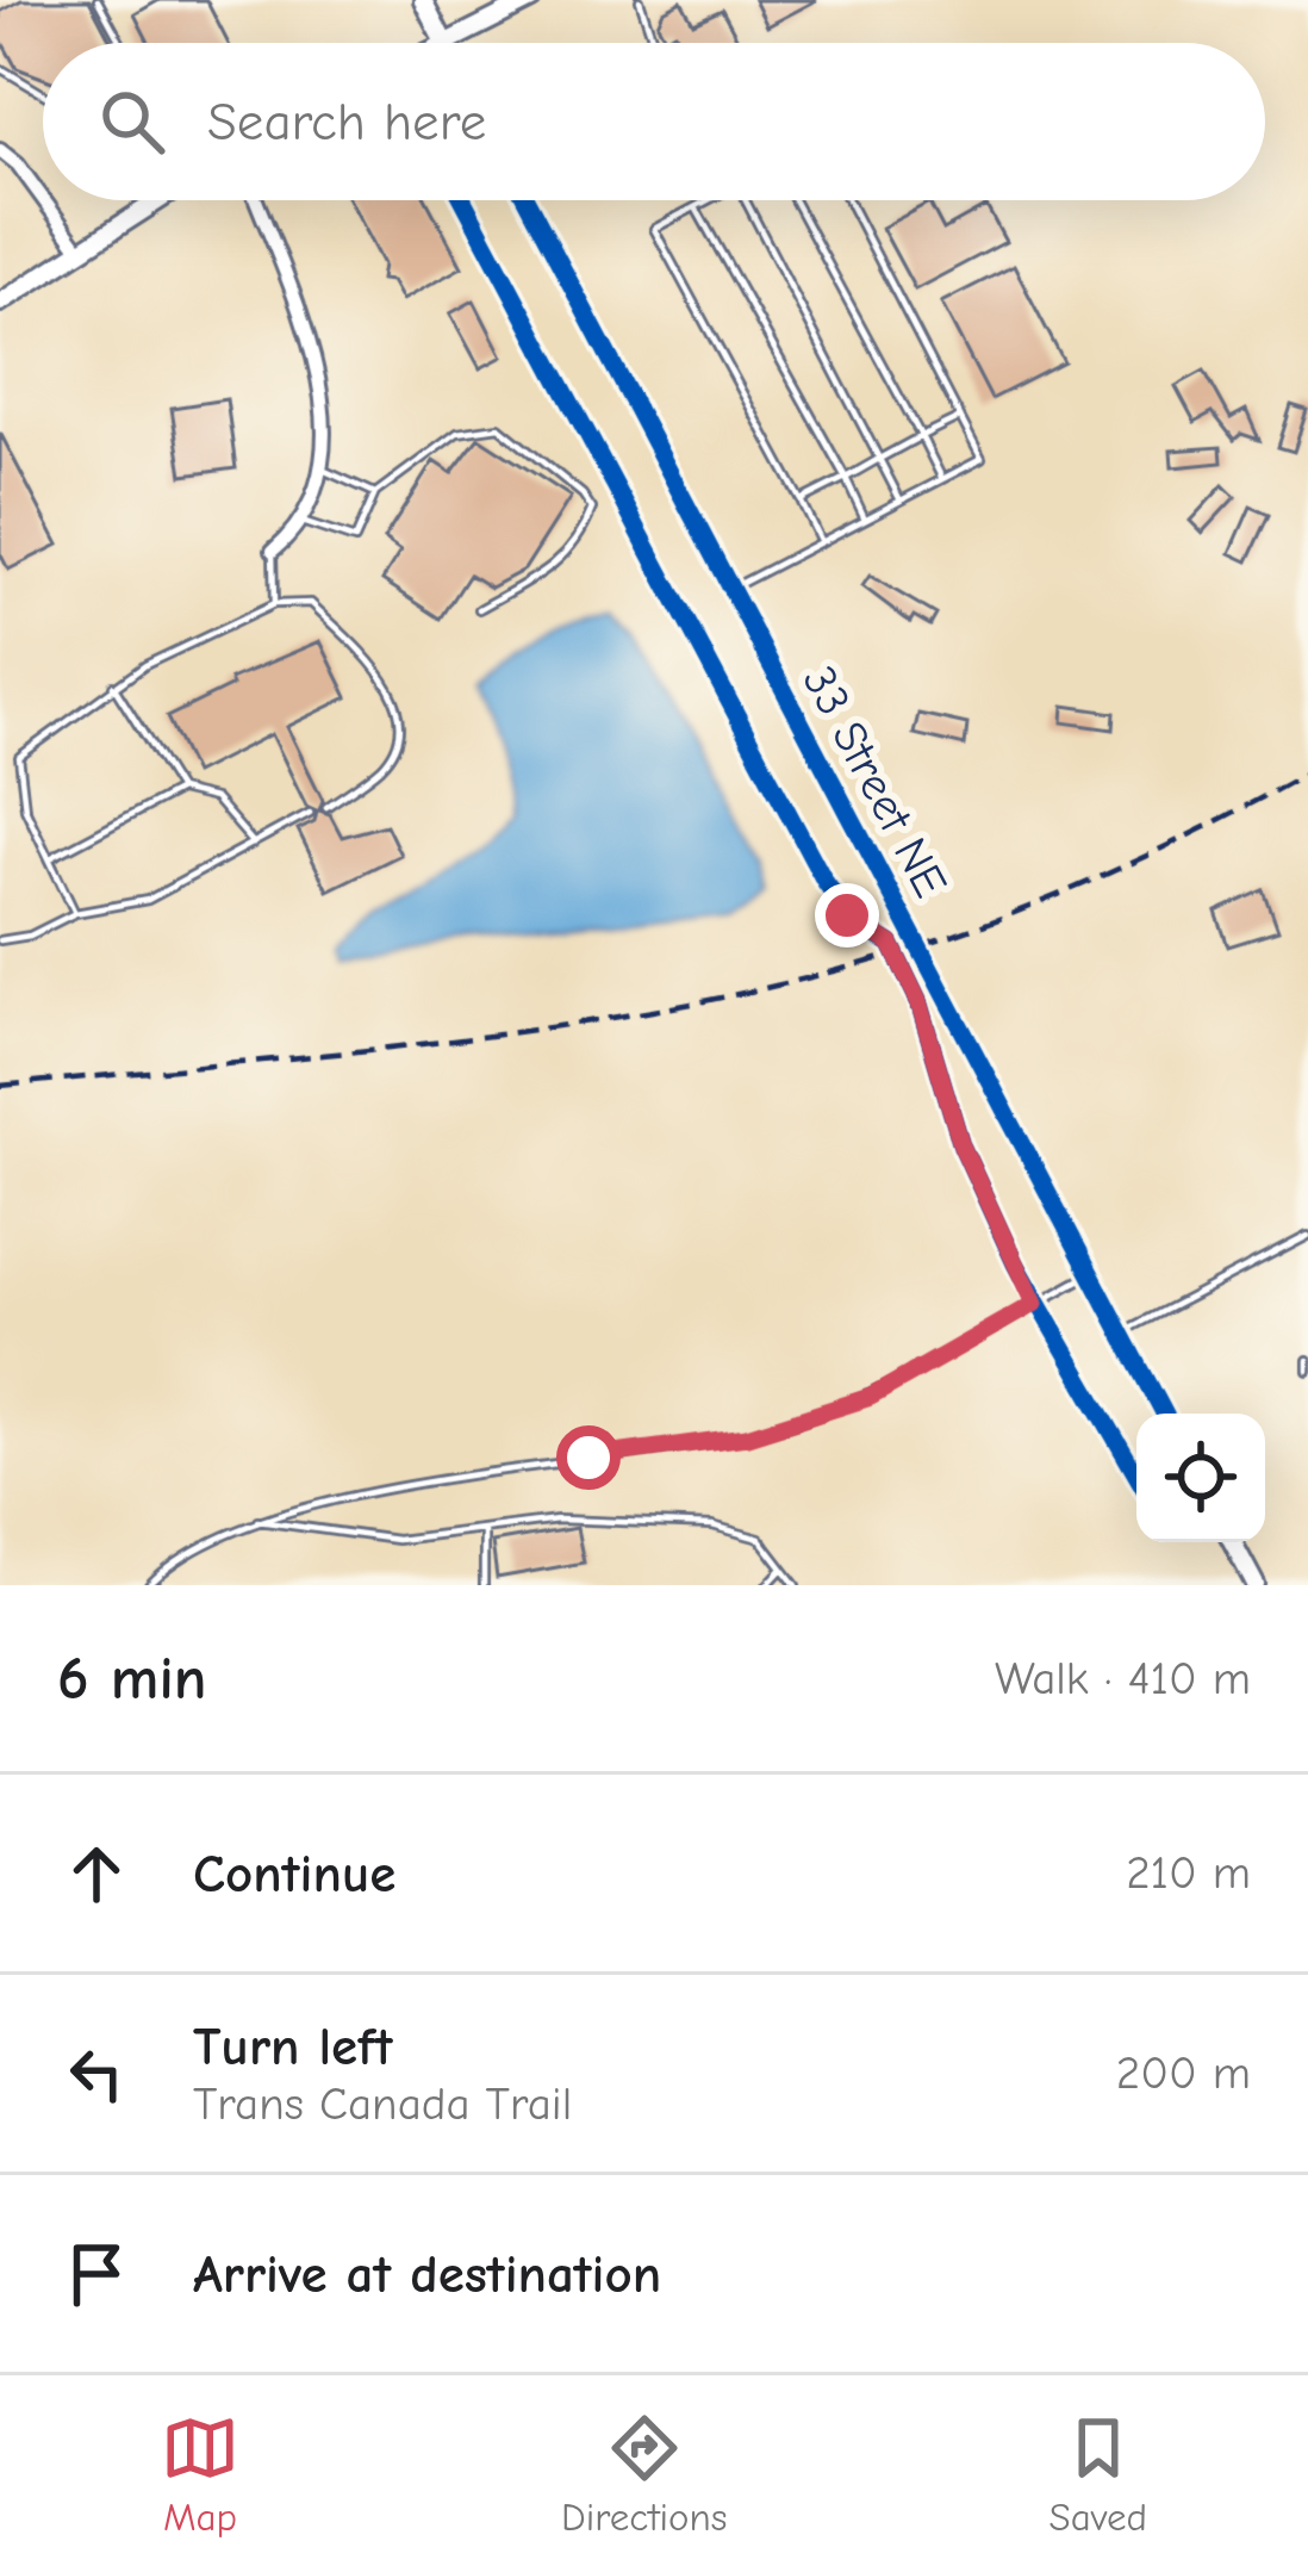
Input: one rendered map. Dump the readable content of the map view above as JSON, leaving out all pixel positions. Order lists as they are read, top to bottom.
{
  "streets": {
    "street": ["33 Street NE"]
  },
  "page": {
    "search": "Search here",
    "heading": ["6 min", "Walk · 410 m"],
    "list": [
      ["Continue", "210 m"],
      ["Turn left", "Trans Canada Trail", "200 m"],
      "Arrive at destination"
    ],
    "nav": ["Map", "Directions", "Saved"]
  }
}
